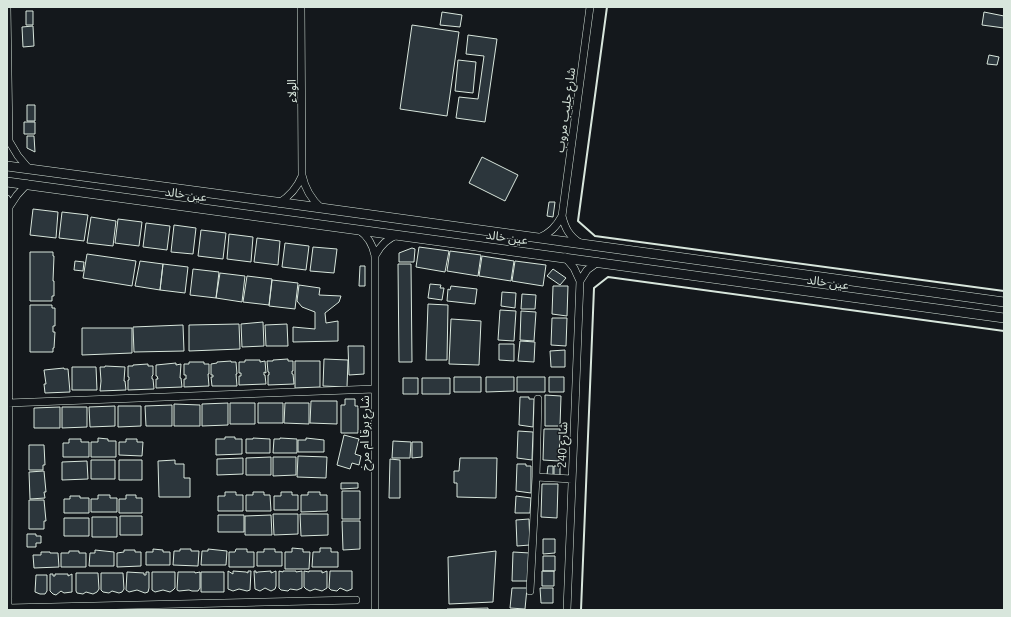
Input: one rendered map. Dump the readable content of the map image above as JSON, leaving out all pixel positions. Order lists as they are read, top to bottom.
{
  "streets": {
    "street": [
      "الولاء",
      "شارع جليب مروب",
      "عين خالد",
      "شارع برقا ام مرخ",
      "شارع 240"
    ]
  },
  "crossings": [
    ["الولاء", "عين خالد"],
    ["شارع جليب مروب", "عين خالد"],
    ["عين خالد", "شارع برقا ام مرخ"]
  ]
}
